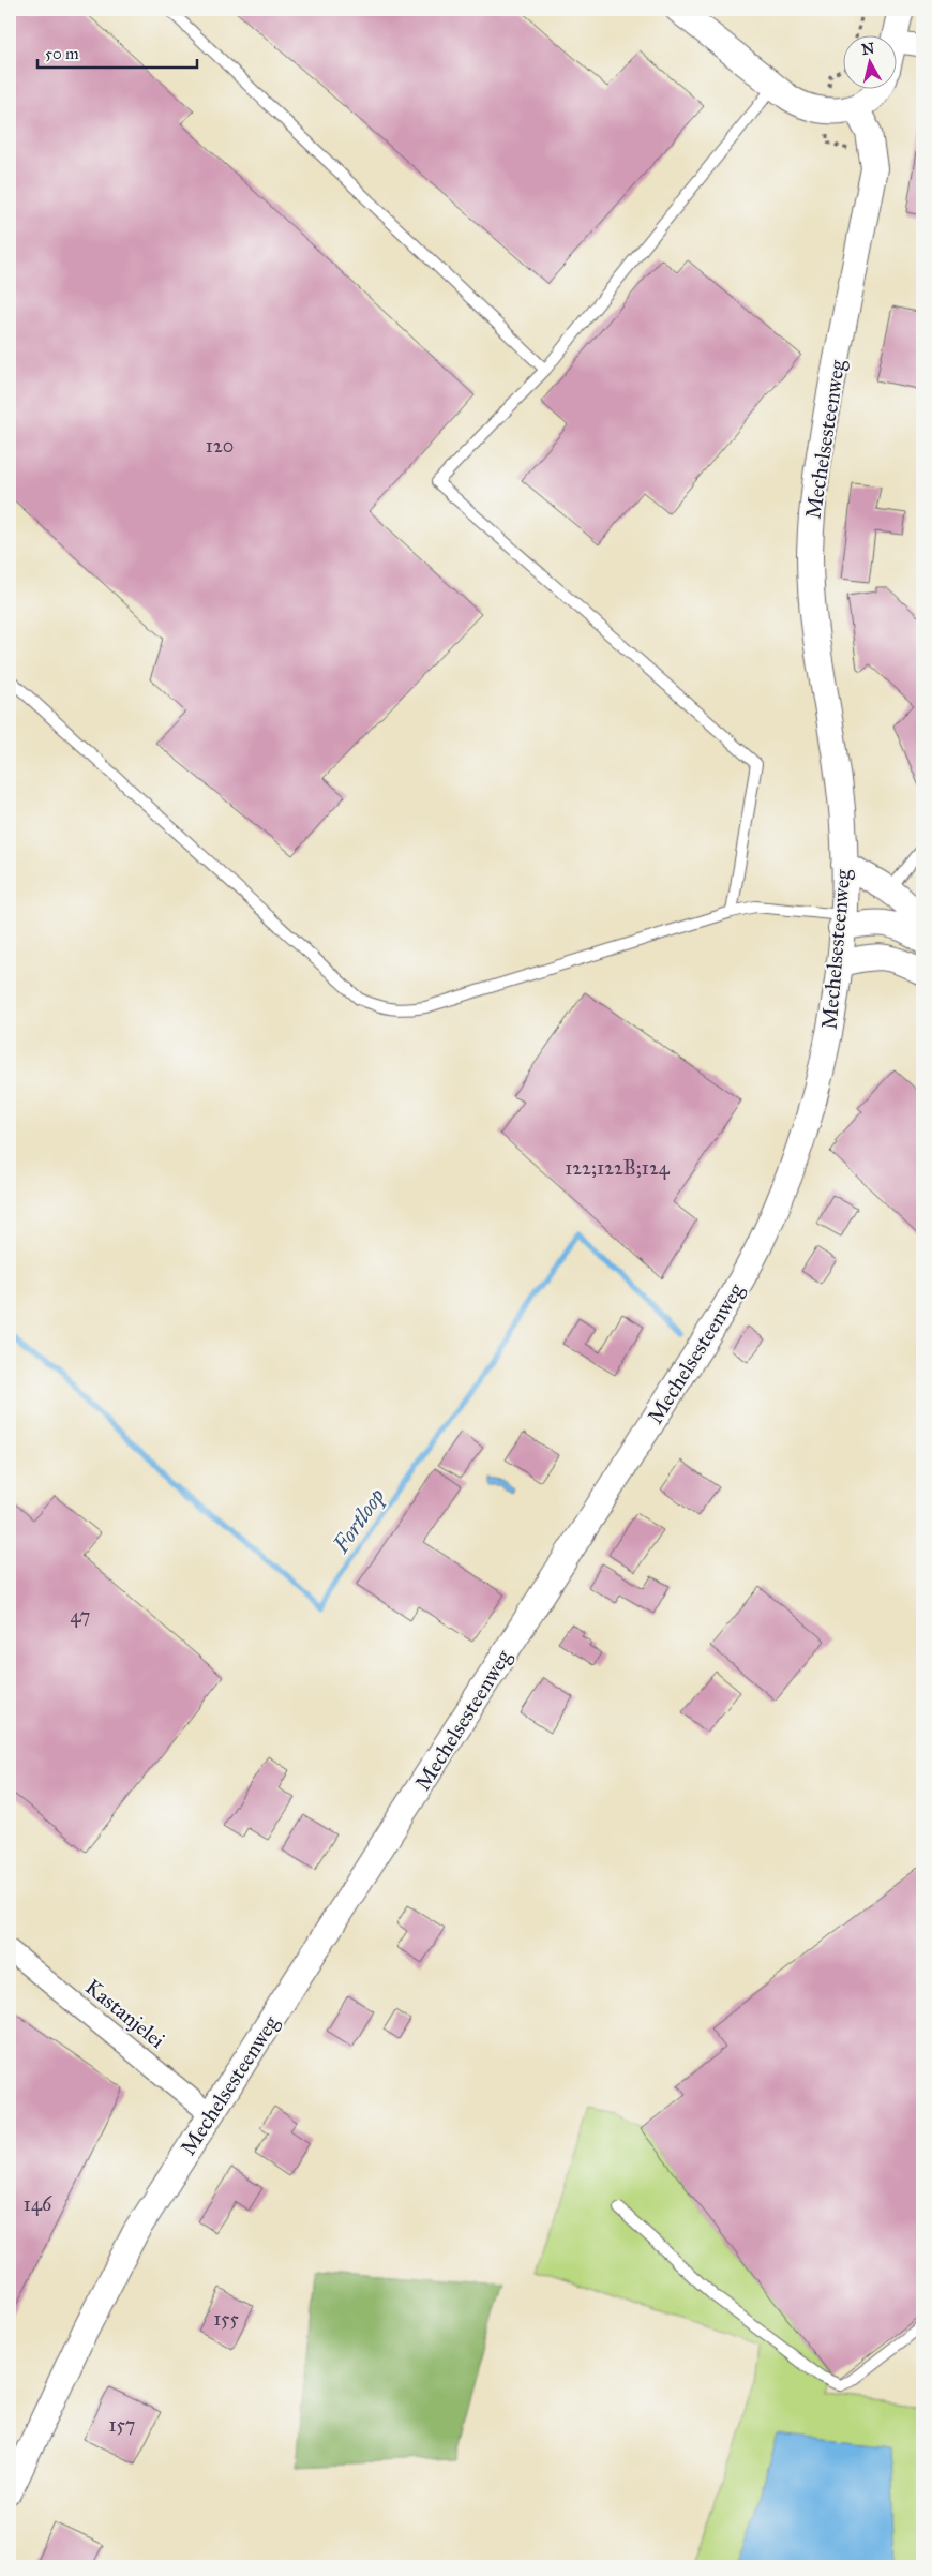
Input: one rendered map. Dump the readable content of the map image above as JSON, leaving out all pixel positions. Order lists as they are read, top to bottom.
{
  "streets": {
    "street": ["Mechelsesteenweg", "Kastanjelei"]
  },
  "crossings": [
    ["Mechelsesteenweg", "Kastanjelei"]
  ],
  "water": ["Fortloop"],
  "house_numbers": [
    "120",
    "122;122B;124",
    "47",
    "146",
    "155",
    "157"
  ],
  "scale_bar": "50 m",
  "north": "top"
}
